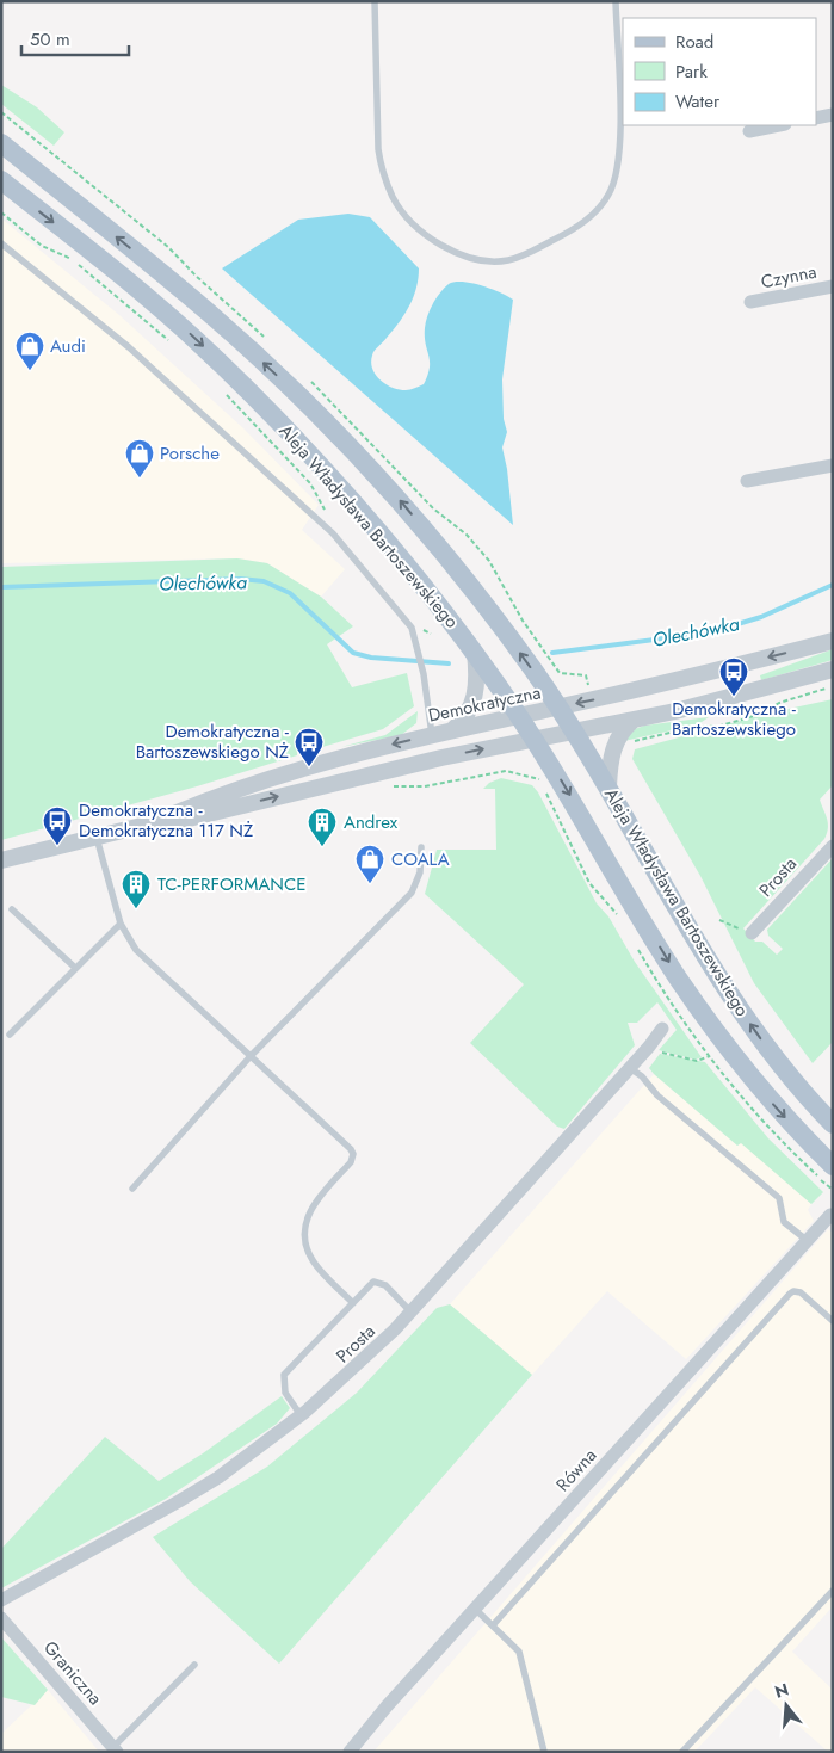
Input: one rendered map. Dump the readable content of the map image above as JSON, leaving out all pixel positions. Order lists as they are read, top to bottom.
{
  "streets": {
    "main road": ["Aleja Władysława Bartoszewskiego"],
    "street": [
      "Czynna",
      "Demokratyczna",
      "Prosta",
      "Równa",
      "Graniczna"
    ]
  },
  "crossings": [
    ["Aleja Władysława Bartoszewskiego", "Demokratyczna"]
  ],
  "water": ["Olechówka"],
  "places": {
    "shop": ["Audi", "Porsche", "COALA"],
    "bus stop": ["Demokratyczna - Bartoszewskiego", "Demokratyczna - Bartoszewskiego NŻ", "Demokratyczna - Demokratyczna 117 NŻ"],
    "building": ["Andrex", "TC-PERFORMANCE"]
  },
  "legend": ["Road", "Park", "Water"],
  "scale_bar": "50 m",
  "north": "top"
}
